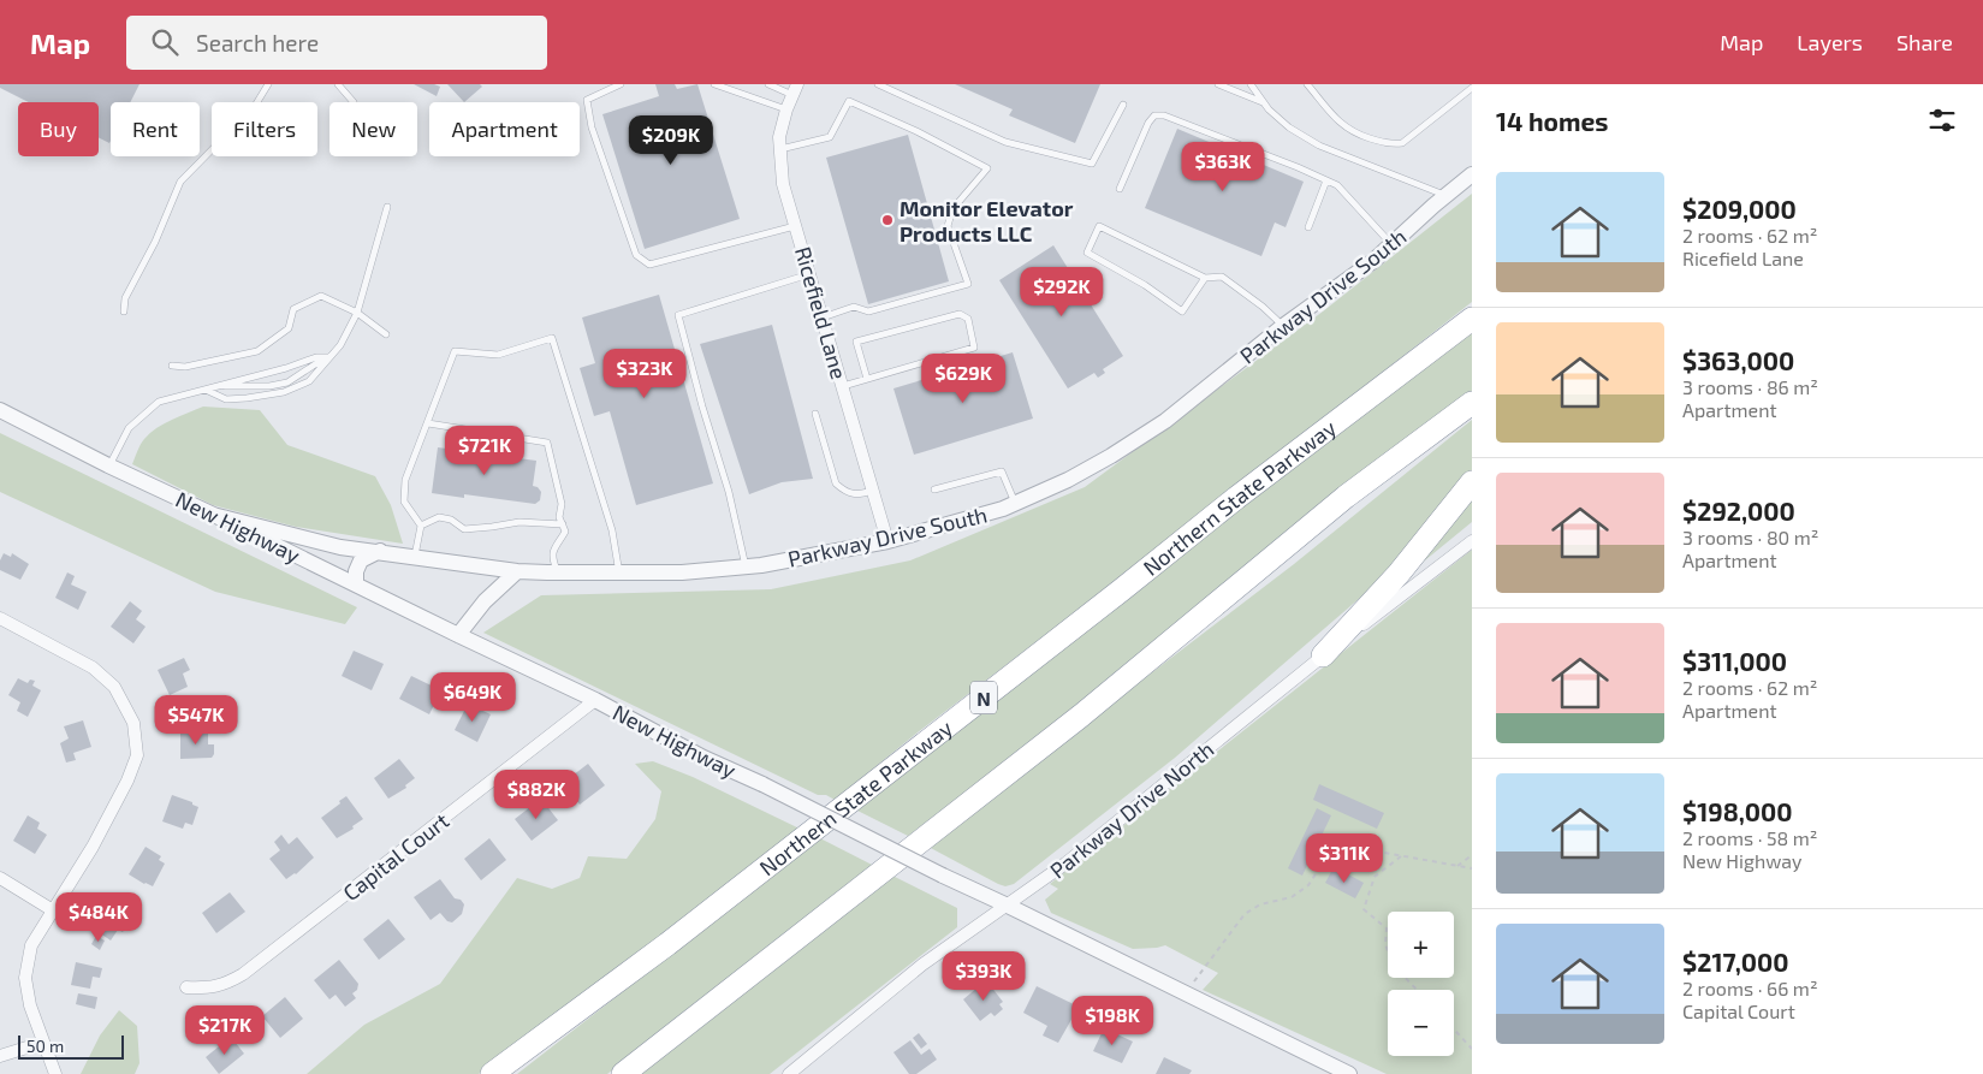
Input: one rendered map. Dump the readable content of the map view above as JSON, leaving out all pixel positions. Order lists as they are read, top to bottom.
{
  "streets": {
    "highway": ["Northern State Parkway", "N"],
    "street": [
      "Parkway Drive South",
      "Ricefield Lane",
      "New Highway",
      "Parkway Drive North",
      "Capital Court"
    ]
  },
  "crossings": [
    ["Parkway Drive South", "Ricefield Lane"],
    ["Parkway Drive South", "New Highway"],
    ["New Highway", "Parkway Drive North"],
    ["New Highway", "Capital Court"]
  ],
  "places": ["Monitor Elevator Products LLC"],
  "scale_bar": "50 m",
  "page": {
    "header": "Map",
    "search": "Search here",
    "nav": ["Map", "Layers", "Share"],
    "heading": "14 homes",
    "chip": [
      "Buy",
      "Rent",
      "Filters",
      "New",
      "Apartment"
    ],
    "price": [
      "$209K",
      "$363K",
      "$292K",
      "$323K",
      "$629K",
      "$721K",
      "$649K",
      "$547K",
      "$882K",
      "$311K",
      "$484K",
      "$393K",
      "$198K",
      "$217K"
    ],
    "list": [
      {
        "name": "$209,000",
        "note": "2 rooms · 62 m² · Ricefield Lane"
      },
      {
        "name": "$363,000",
        "note": "3 rooms · 86 m² · Apartment"
      },
      {
        "name": "$292,000",
        "note": "3 rooms · 80 m² · Apartment"
      },
      {
        "name": "$311,000",
        "note": "2 rooms · 62 m² · Apartment"
      },
      {
        "name": "$198,000",
        "note": "2 rooms · 58 m² · New Highway"
      },
      {
        "name": "$217,000",
        "note": "2 rooms · 66 m² · Capital Court"
      }
    ],
    "map_buttons": ["+", "−"],
    "scale": "50 m"
  }
}
